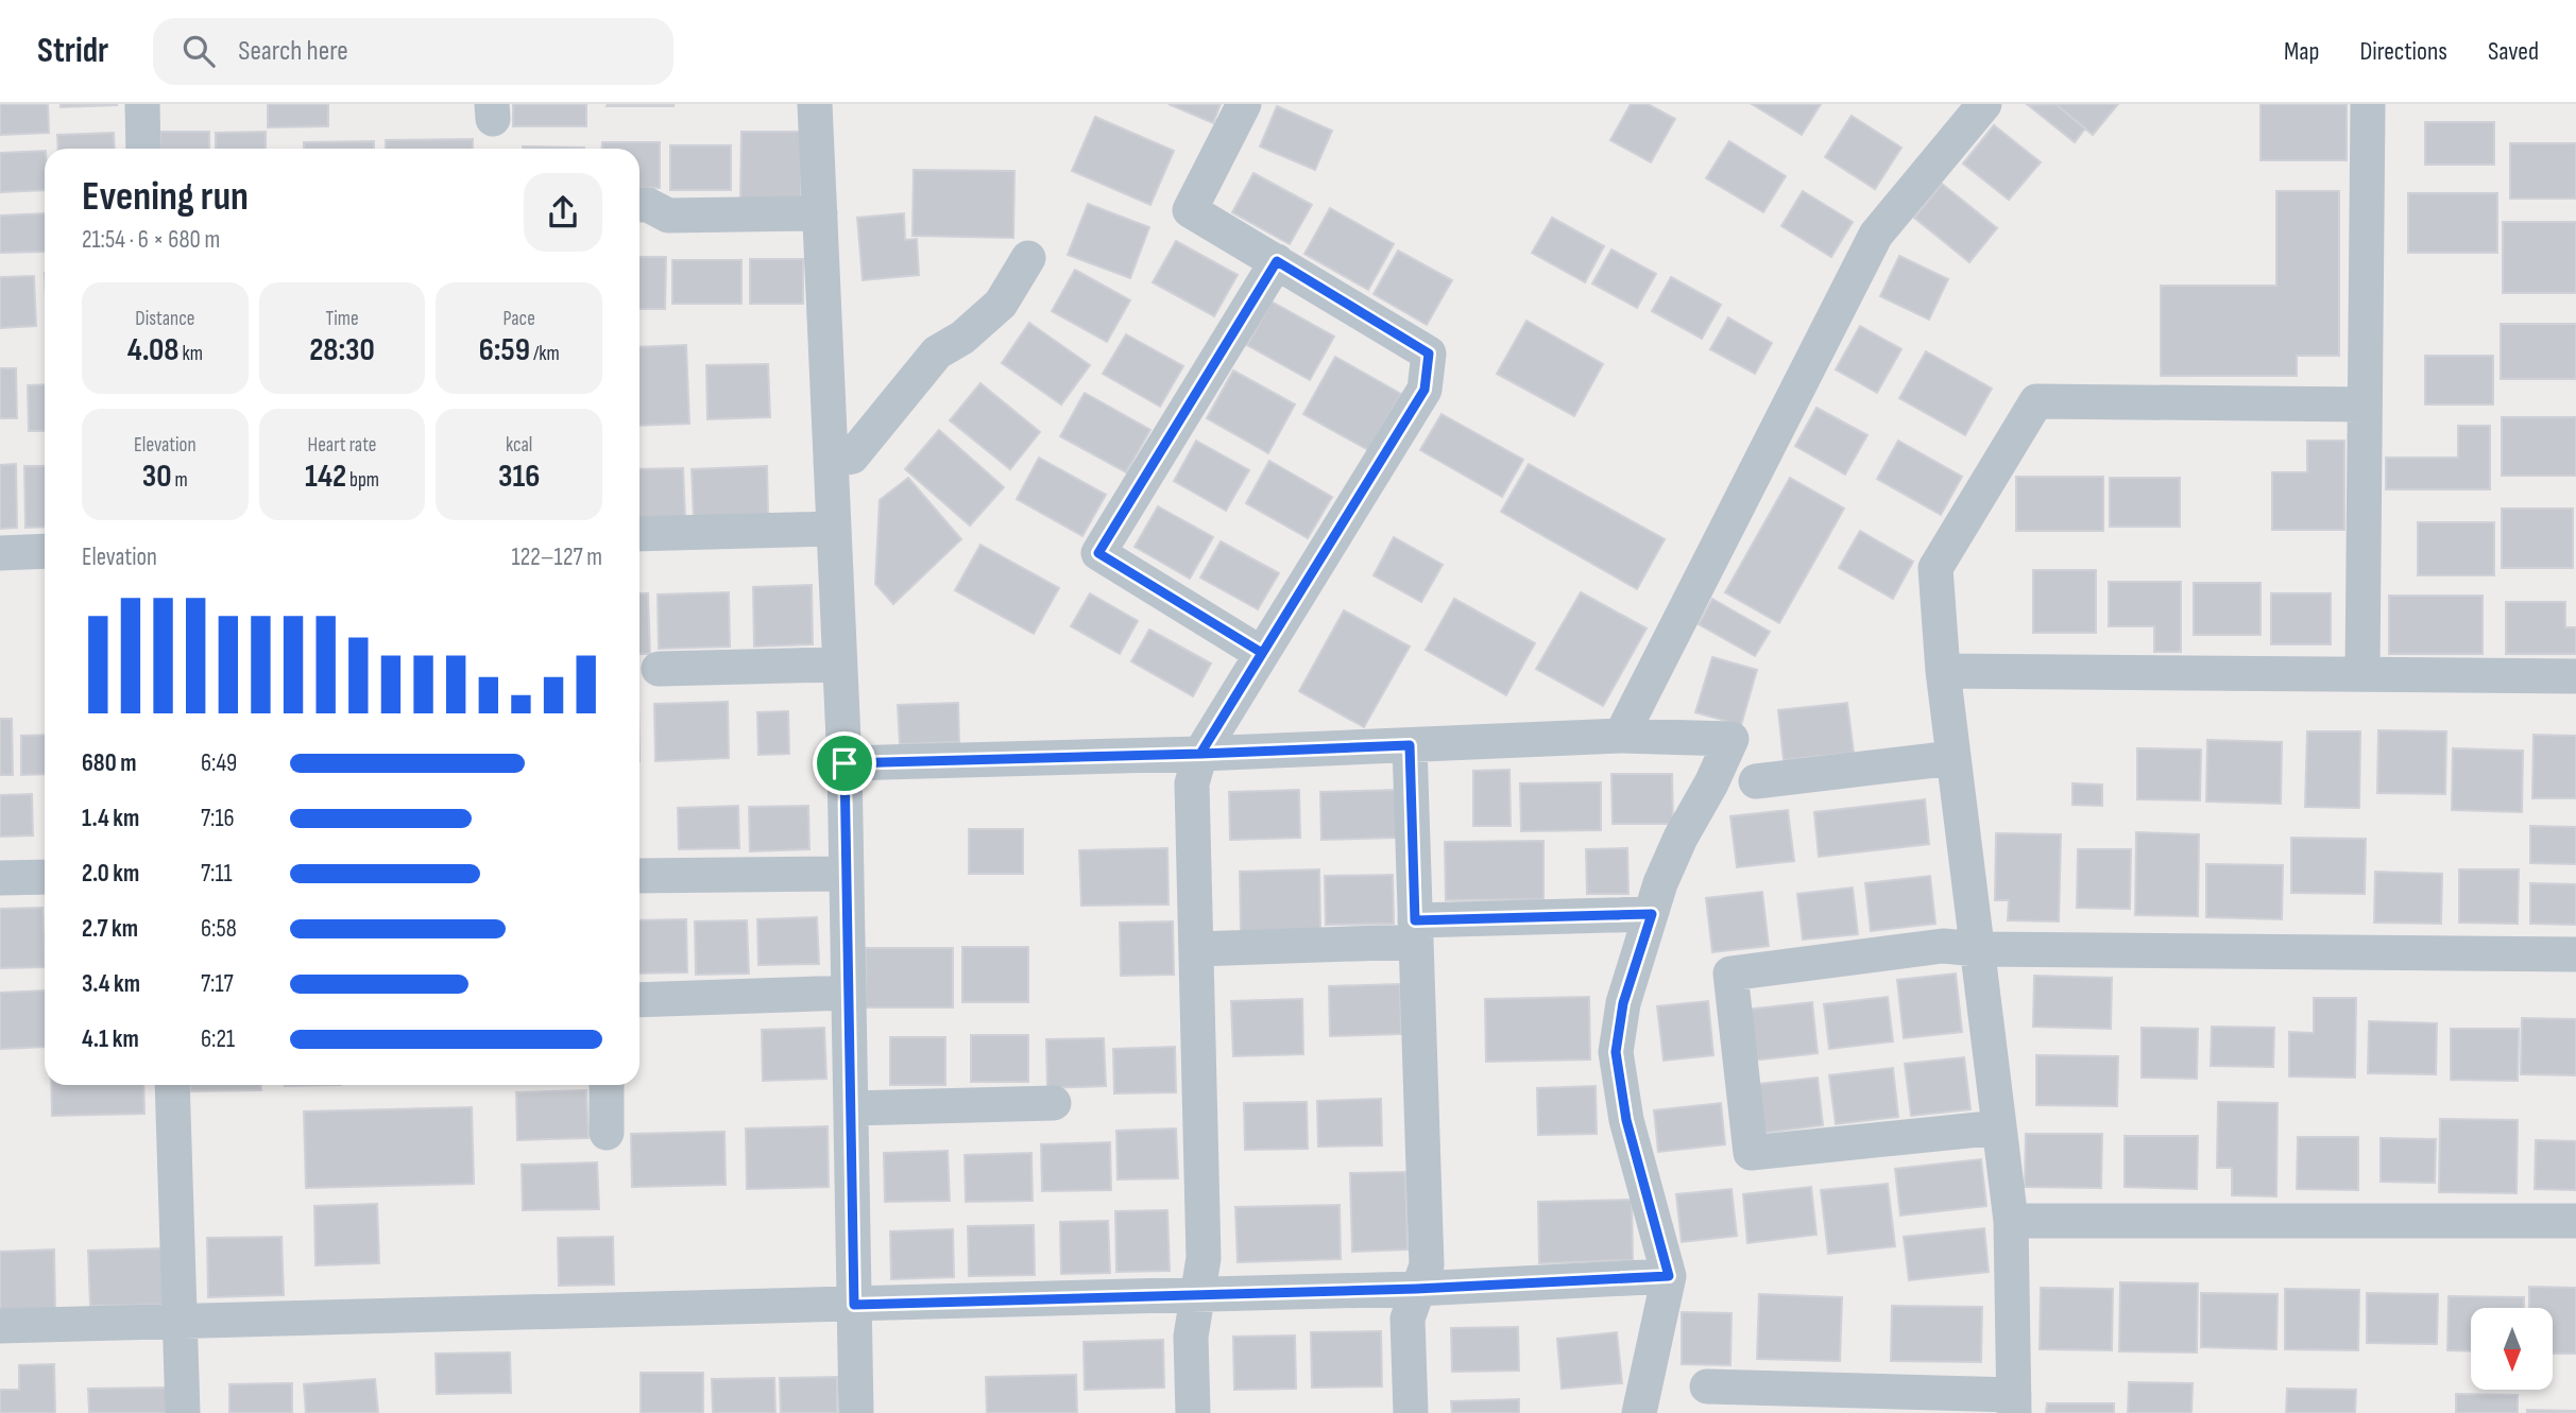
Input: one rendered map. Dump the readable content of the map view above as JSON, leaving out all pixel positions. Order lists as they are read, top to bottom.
{
  "north": "bottom",
  "page": {
    "header": "Stridr",
    "search": "Search here",
    "nav": ["Map", "Directions", "Saved"],
    "heading": ["Evening run", "21:54 · 6 × 680 m"],
    "stats": [
      ["Distance", "4.08 km"],
      ["Time", "28:30"],
      ["Pace", "6:59 /km"],
      ["Elevation", "30 m"],
      ["Heart rate", "142 bpm"],
      ["kcal", "316"]
    ],
    "chart": ["Elevation", "122–127 m"],
    "list": [
      {
        "name": "680 m",
        "note": "6:49"
      },
      {
        "name": "1.4 km",
        "note": "7:16"
      },
      {
        "name": "2.0 km",
        "note": "7:11"
      },
      {
        "name": "2.7 km",
        "note": "6:58"
      },
      {
        "name": "3.4 km",
        "note": "7:17"
      },
      {
        "name": "4.1 km",
        "note": "6:21"
      }
    ]
  }
}
